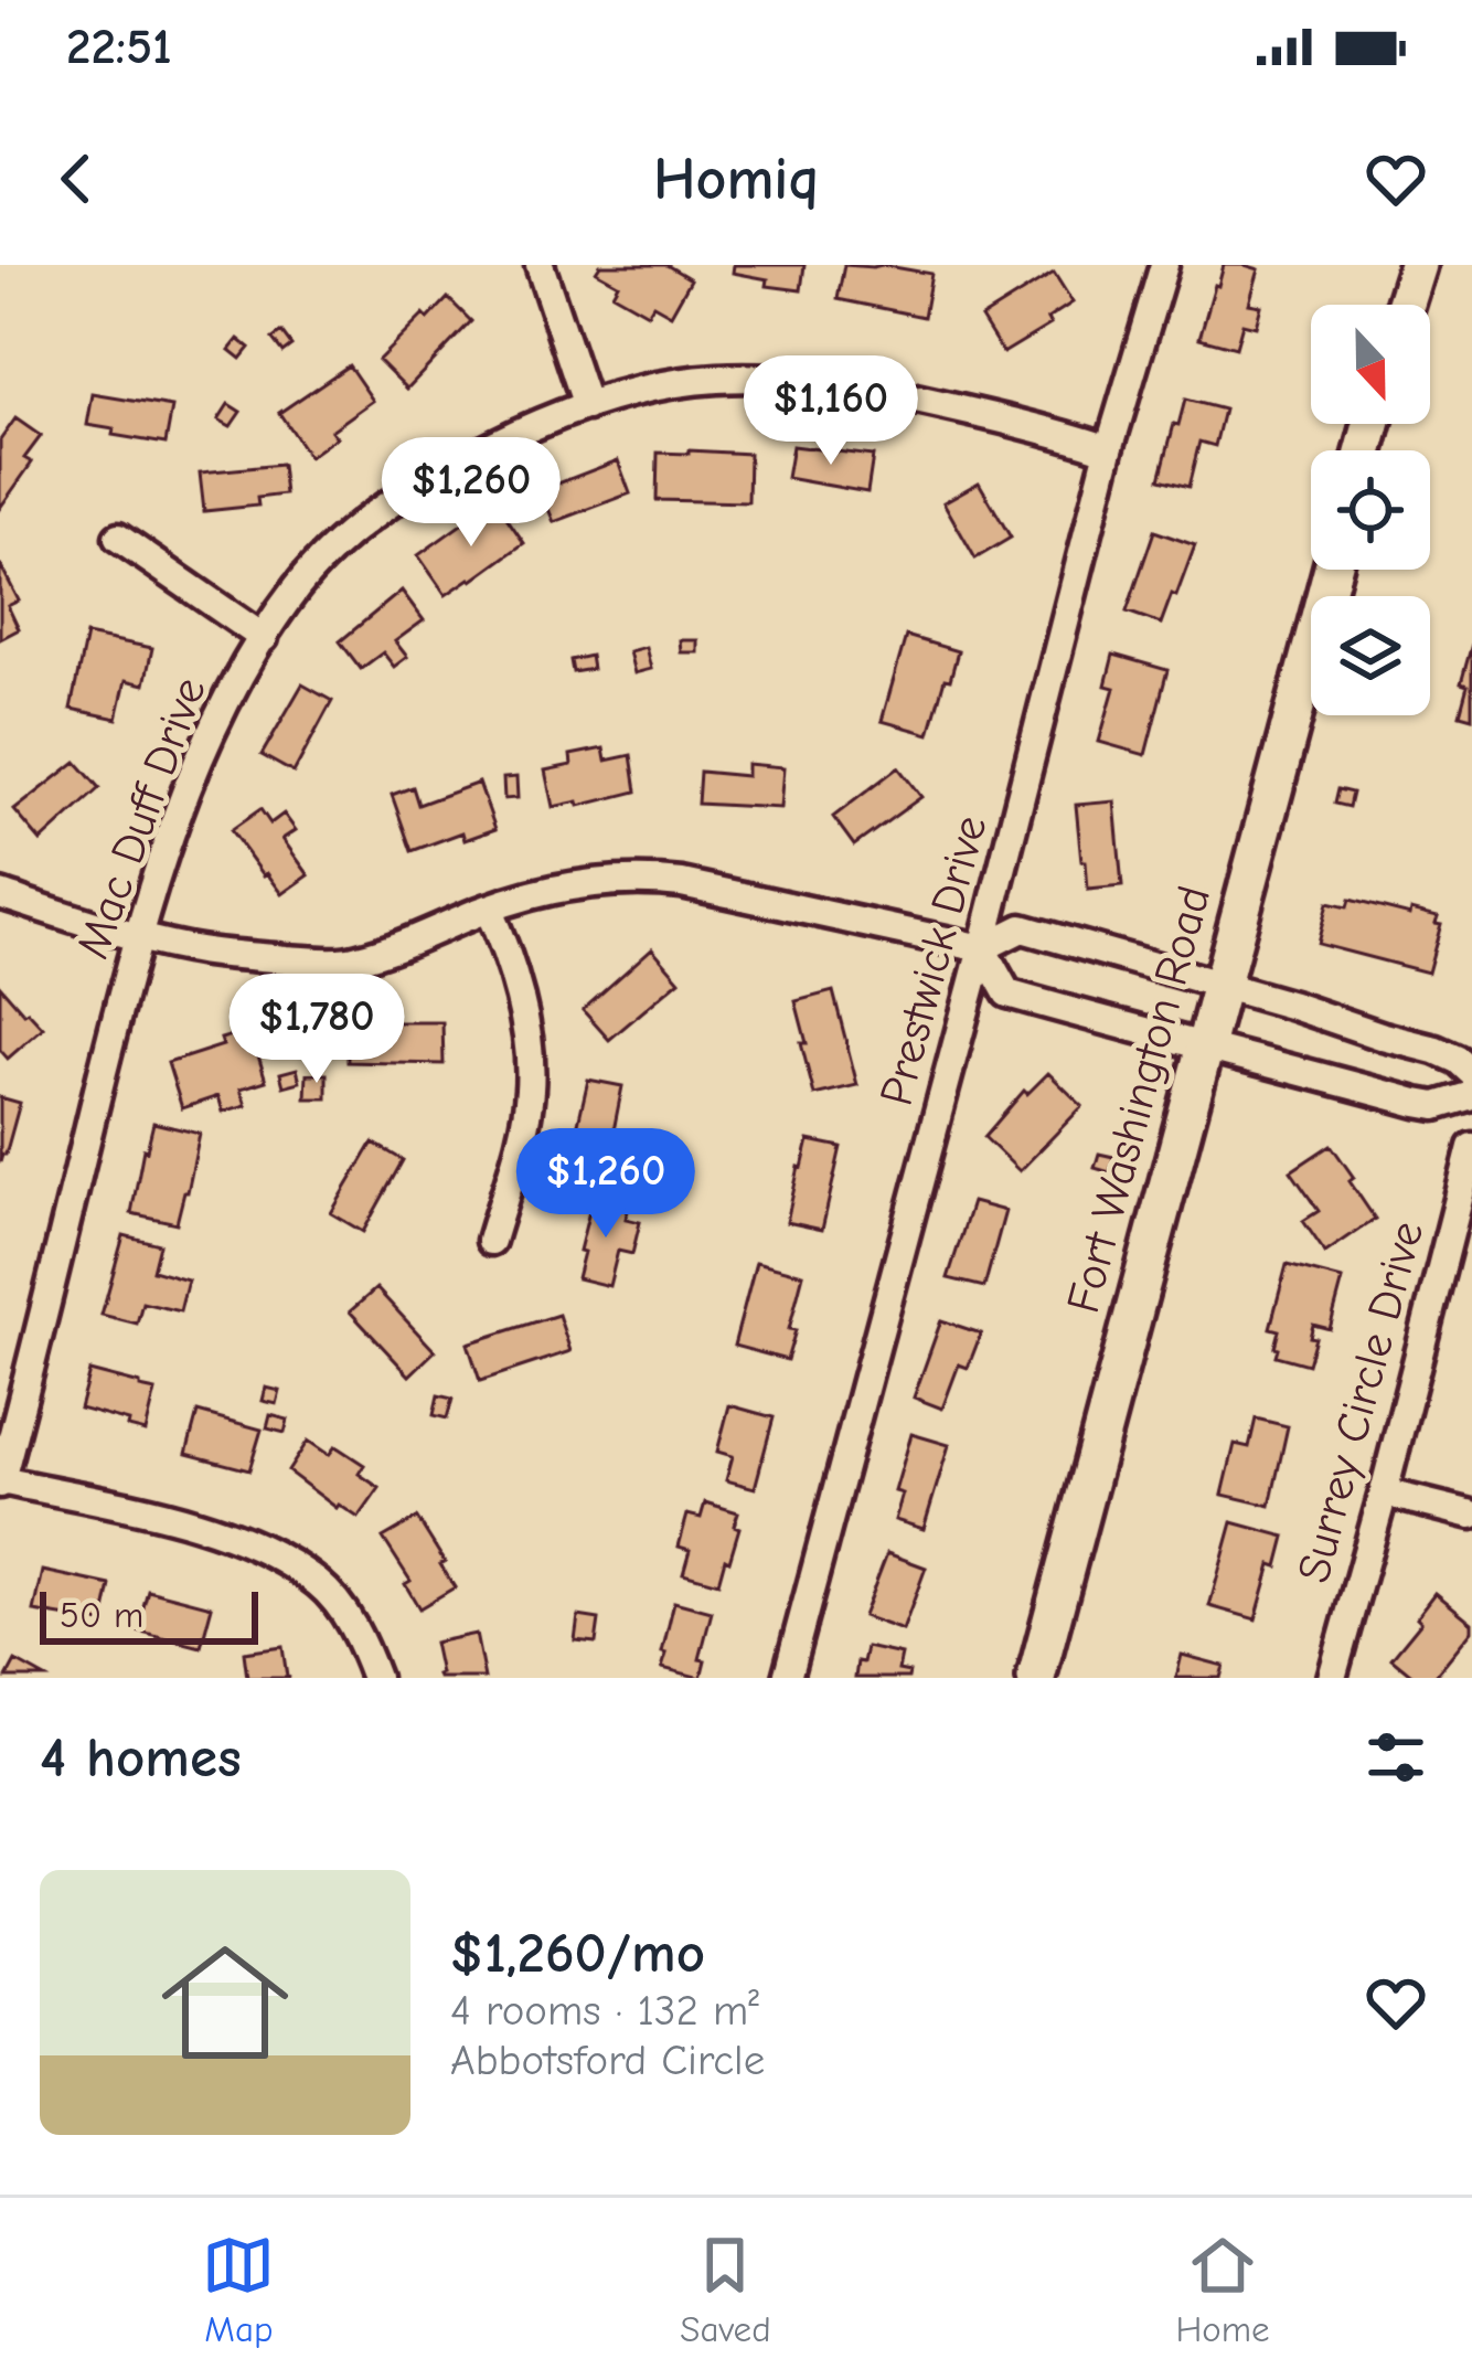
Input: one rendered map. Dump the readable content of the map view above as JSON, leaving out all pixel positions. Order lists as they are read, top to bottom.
{
  "streets": {
    "main road": ["Fort Washington Road"],
    "street": ["Mac Duff Drive", "Prestwick Drive", "Surrey Circle Drive"]
  },
  "crossings": [
    ["Mac Duff Drive", "Prestwick Drive"]
  ],
  "scale_bar": "50 m",
  "north": "bottom",
  "page": {
    "status": "22:51",
    "header": "Homiq",
    "price": [
      "$1,160",
      "$1,260",
      "$1,780",
      "$1,260"
    ],
    "scale": "50 m",
    "heading": "4 homes",
    "list": [
      {
        "name": "$1,260/mo",
        "note": "4 rooms · 132 m² · Abbotsford Circle"
      }
    ],
    "tabs": ["Map", "Saved", "Home"]
  }
}
